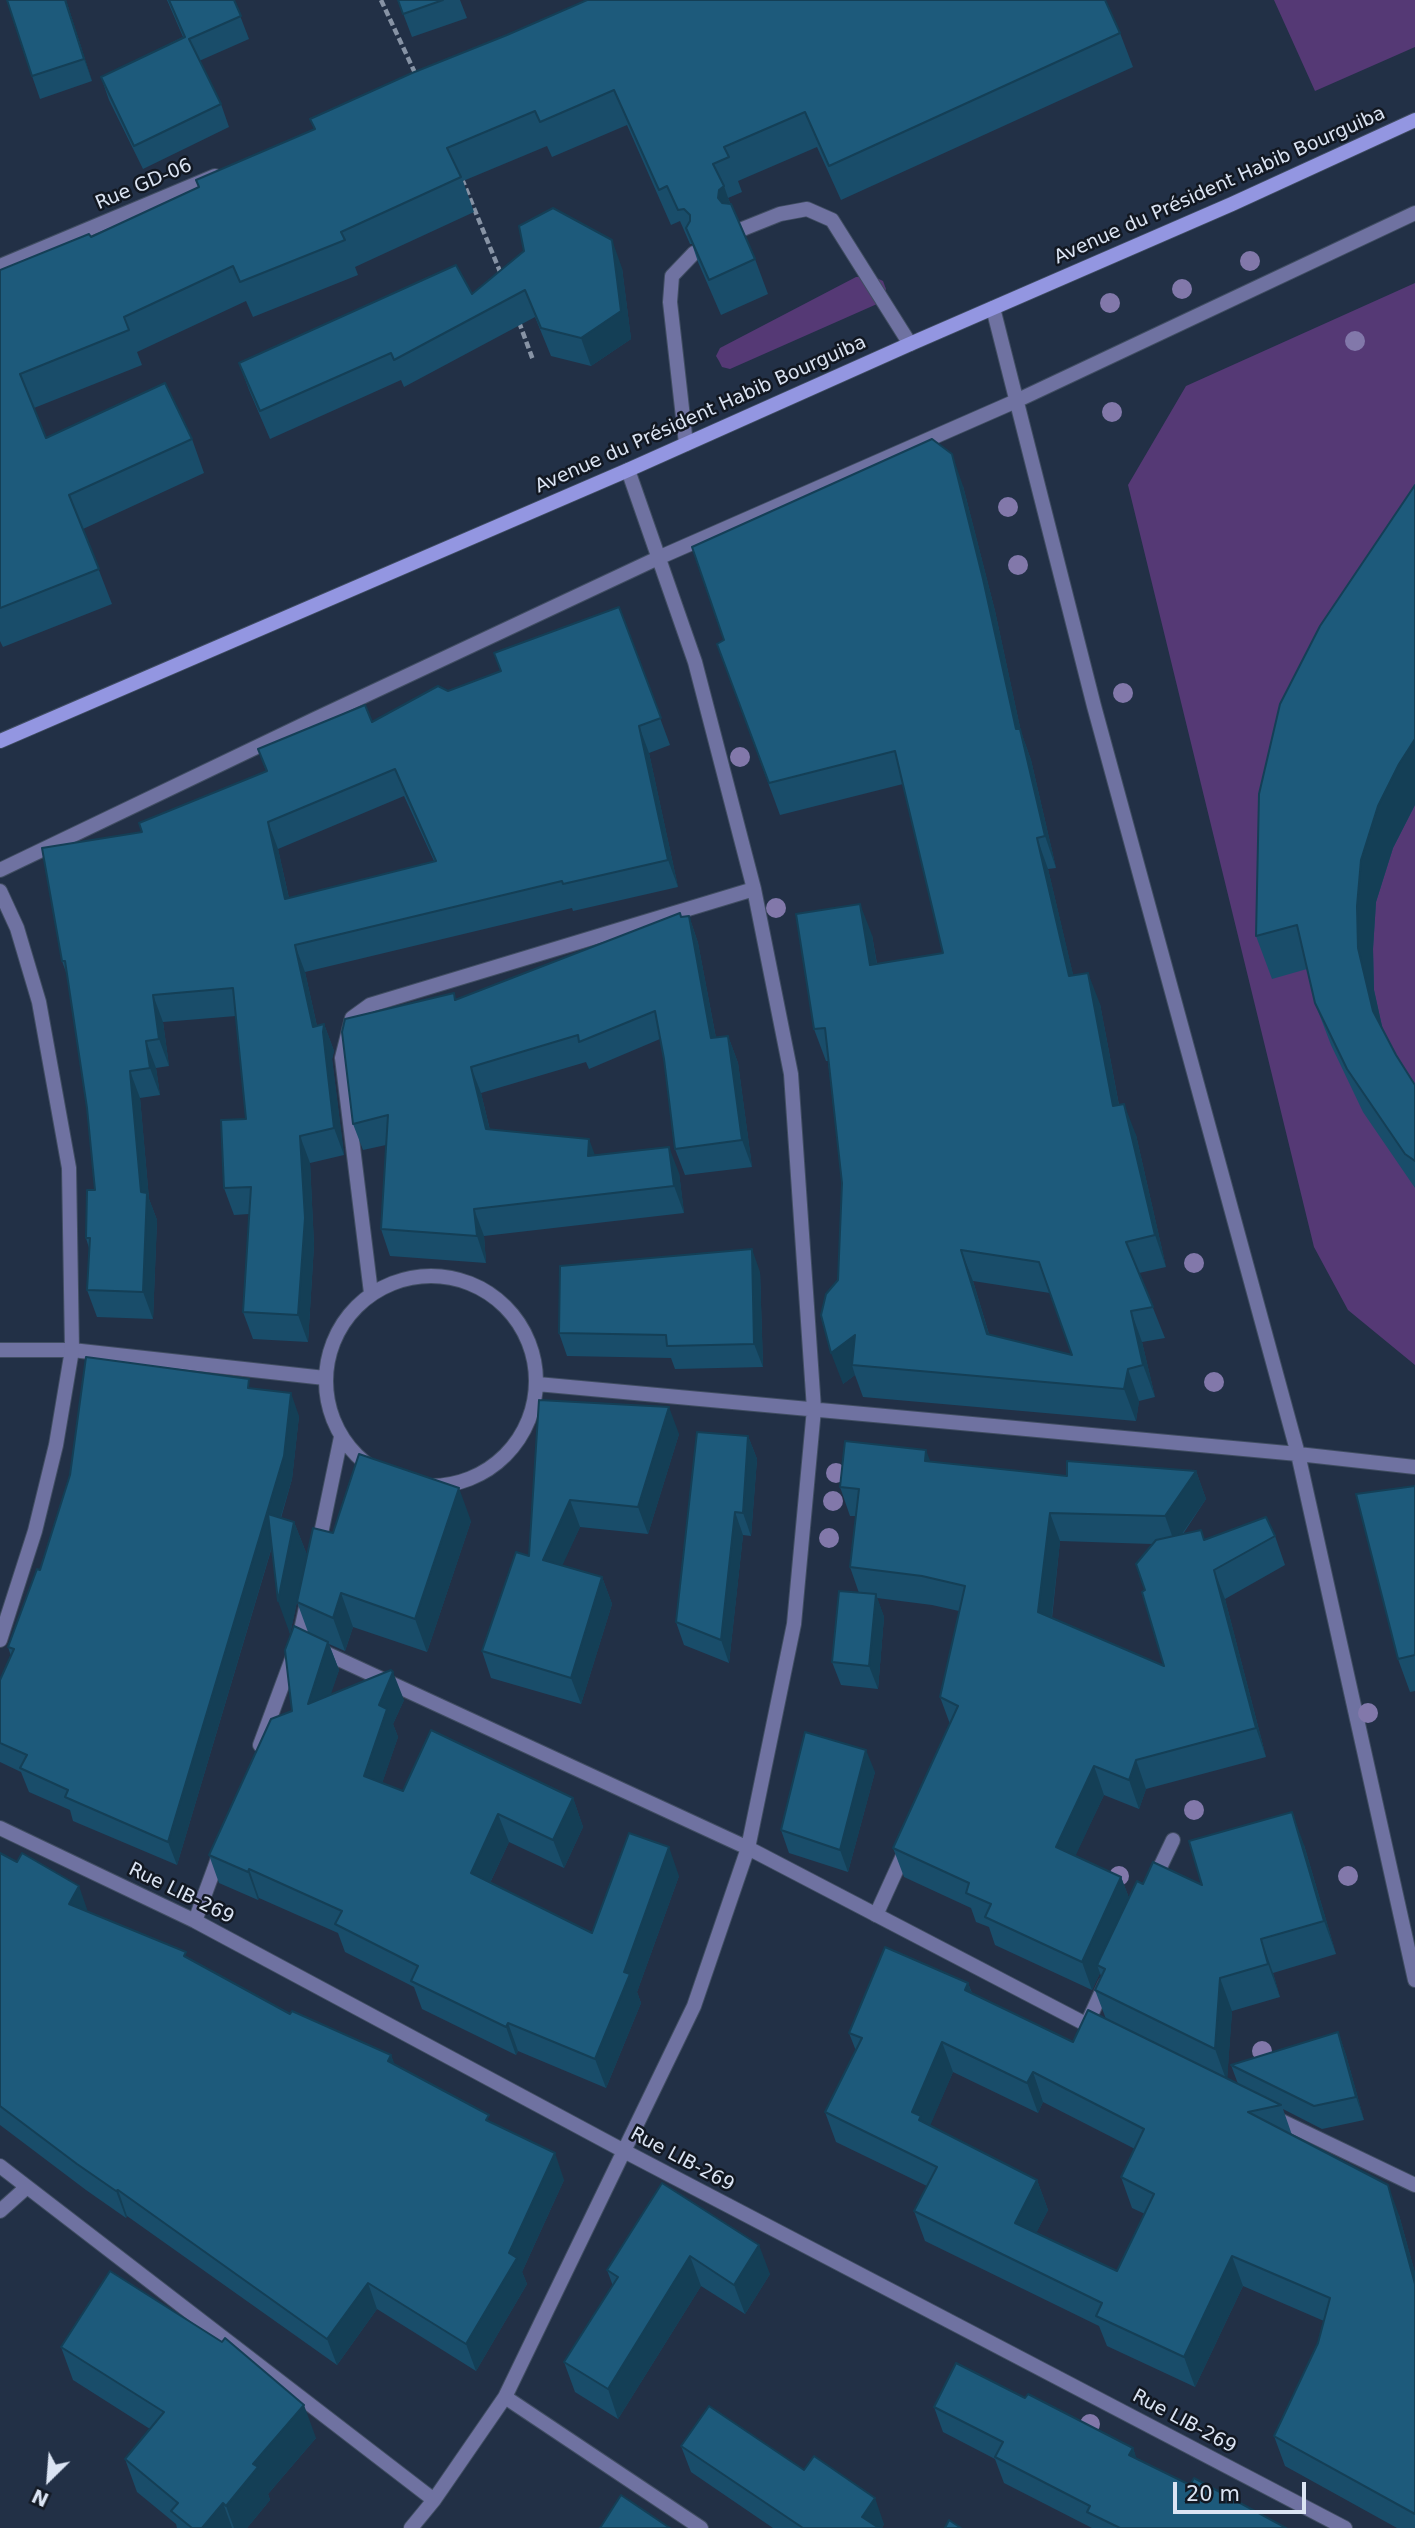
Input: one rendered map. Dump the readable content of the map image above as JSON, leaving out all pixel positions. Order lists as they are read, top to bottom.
{
  "streets": {
    "main road": ["Avenue du Président Habib Bourguiba"],
    "street": ["Rue GD-06", "Rue LIB-269"]
  },
  "scale_bar": "20 m",
  "north": "bottom left"
}
